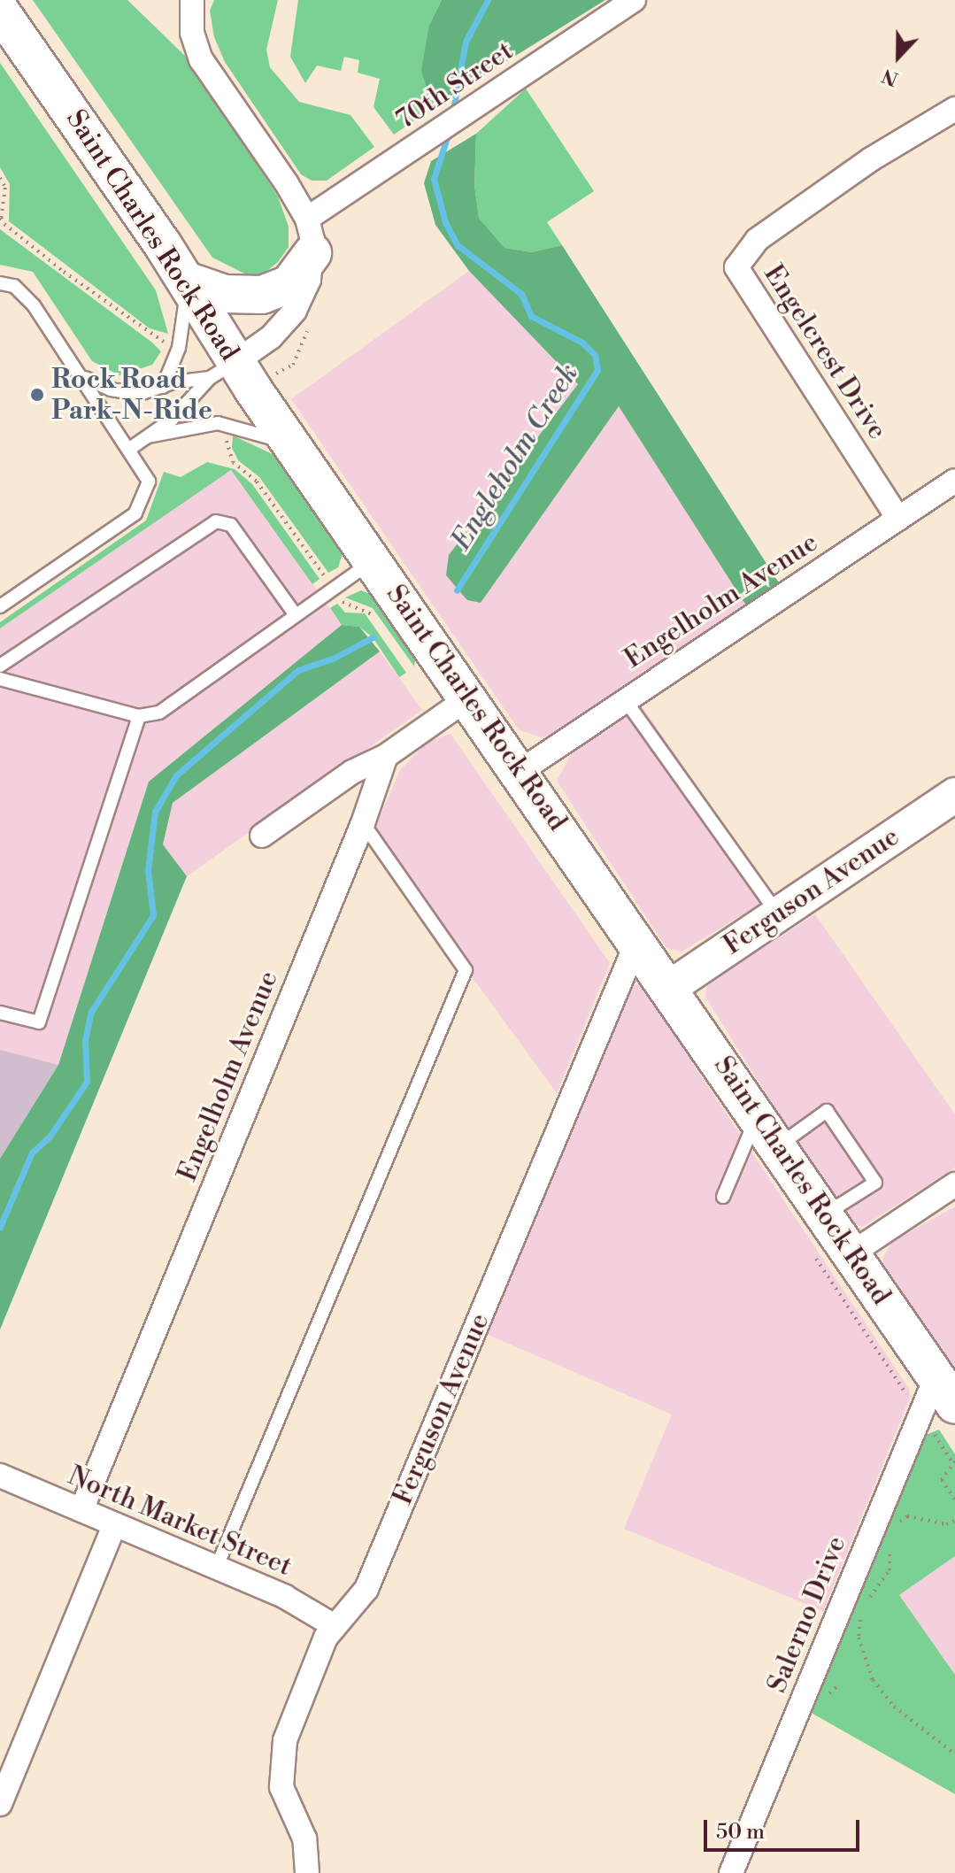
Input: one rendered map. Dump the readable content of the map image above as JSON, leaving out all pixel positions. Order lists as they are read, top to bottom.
{
  "streets": {
    "main road": ["Saint Charles Rock Road"],
    "street": [
      "70th Street",
      "Engelcrest Drive",
      "Engelholm Avenue",
      "Ferguson Avenue",
      "North Market Street",
      "Salerno Drive"
    ]
  },
  "crossings": [
    ["Saint Charles Rock Road", "Engelholm Avenue"],
    ["Saint Charles Rock Road", "Ferguson Avenue"],
    ["Saint Charles Rock Road", "Salerno Drive"],
    ["Engelcrest Drive", "Engelholm Avenue"],
    ["Engelholm Avenue", "North Market Street"],
    ["Ferguson Avenue", "North Market Street"]
  ],
  "water": ["Engleholm Creek"],
  "places": ["Rock Road Park-N-Ride"],
  "scale_bar": "50 m",
  "north": "bottom"
}
